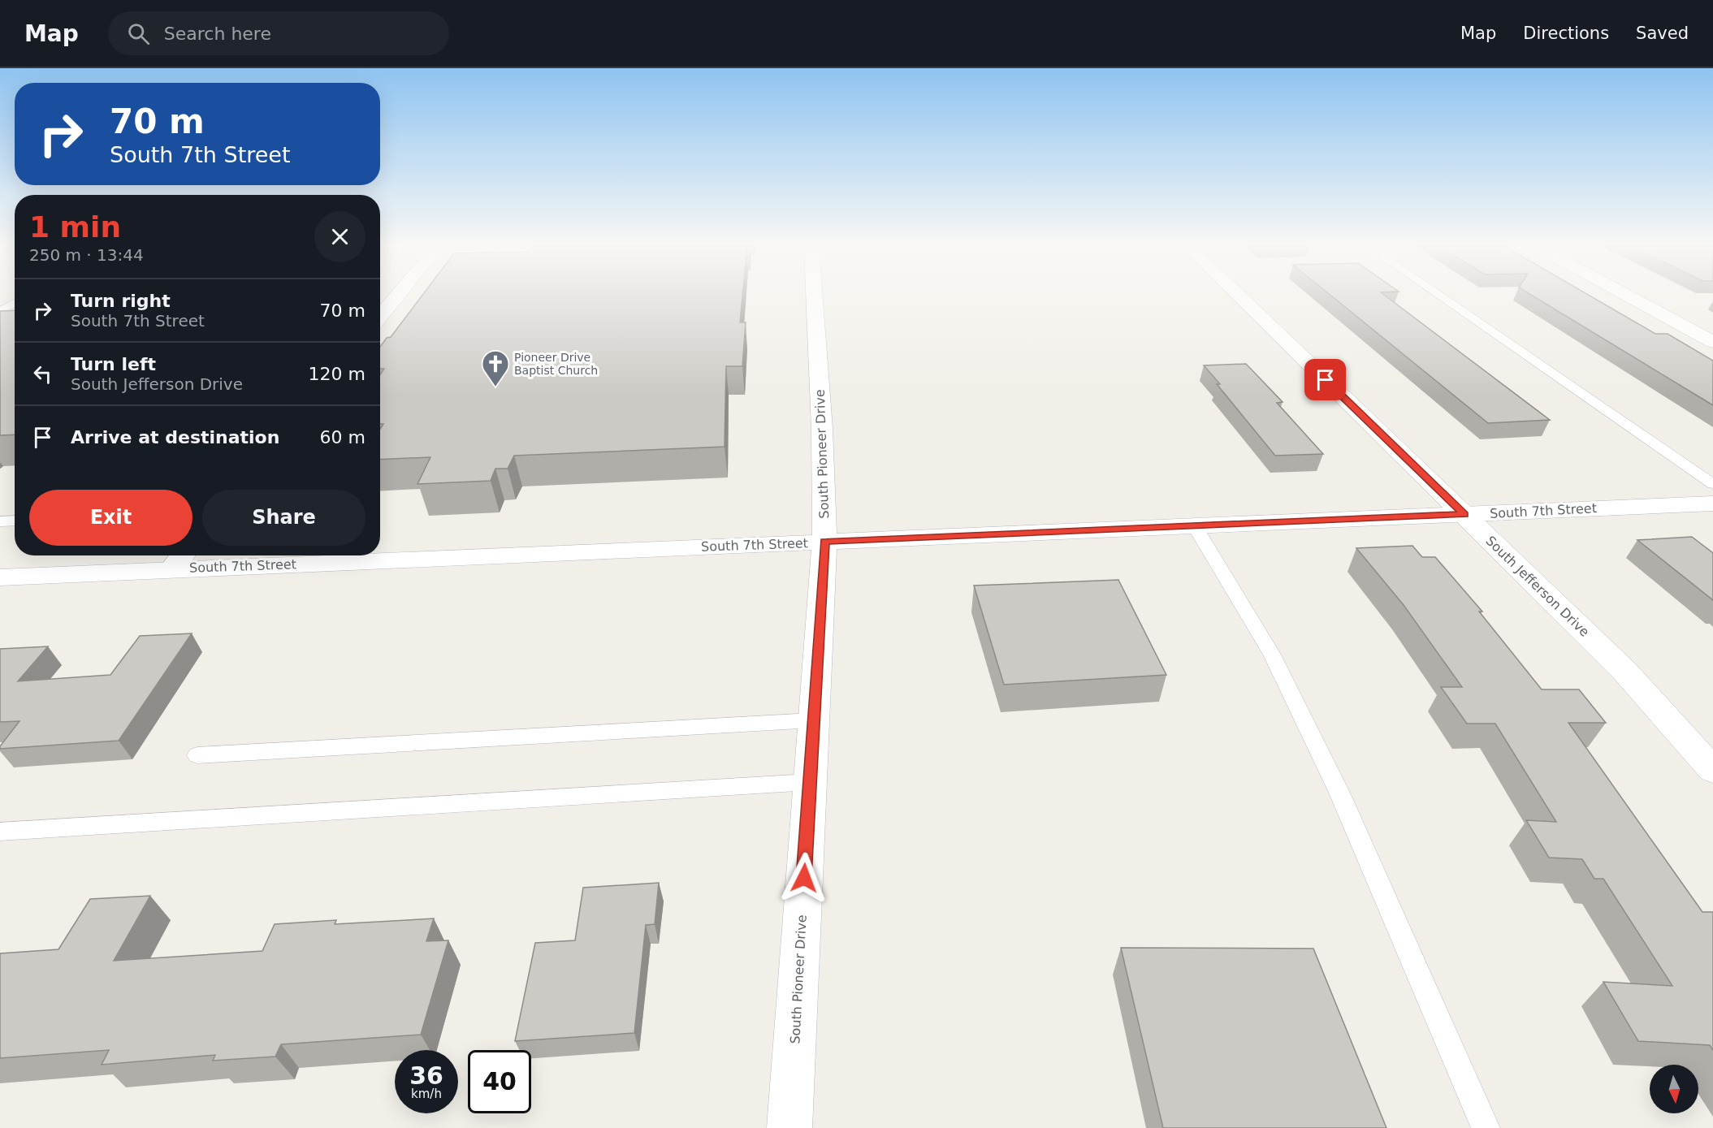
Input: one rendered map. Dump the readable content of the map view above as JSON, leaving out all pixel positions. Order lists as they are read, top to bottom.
{
  "streets": {
    "street": ["South Pioneer Drive", "South 7th Street", "South Jefferson Drive"]
  },
  "crossings": [
    ["South Pioneer Drive", "South 7th Street"],
    ["South 7th Street", "South Jefferson Drive"]
  ],
  "places": {
    "church": ["Pioneer Drive Baptist Church"]
  },
  "north": "bottom",
  "page": {
    "header": "Map",
    "search": "Search here",
    "nav": ["Map", "Directions", "Saved"],
    "turn": ["70 m", "South 7th Street"],
    "heading": ["1 min", "250 m · 13:44"],
    "list": [
      {
        "name": "Turn right",
        "note": "South 7th Street",
        "value": "70 m"
      },
      {
        "name": "Turn left",
        "note": "South Jefferson Drive",
        "value": "120 m"
      },
      {
        "name": "Arrive at destination",
        "value": "60 m"
      }
    ],
    "buttons": ["Exit", "Share"],
    "speed": "36 km/h",
    "limit": "40"
  }
}
